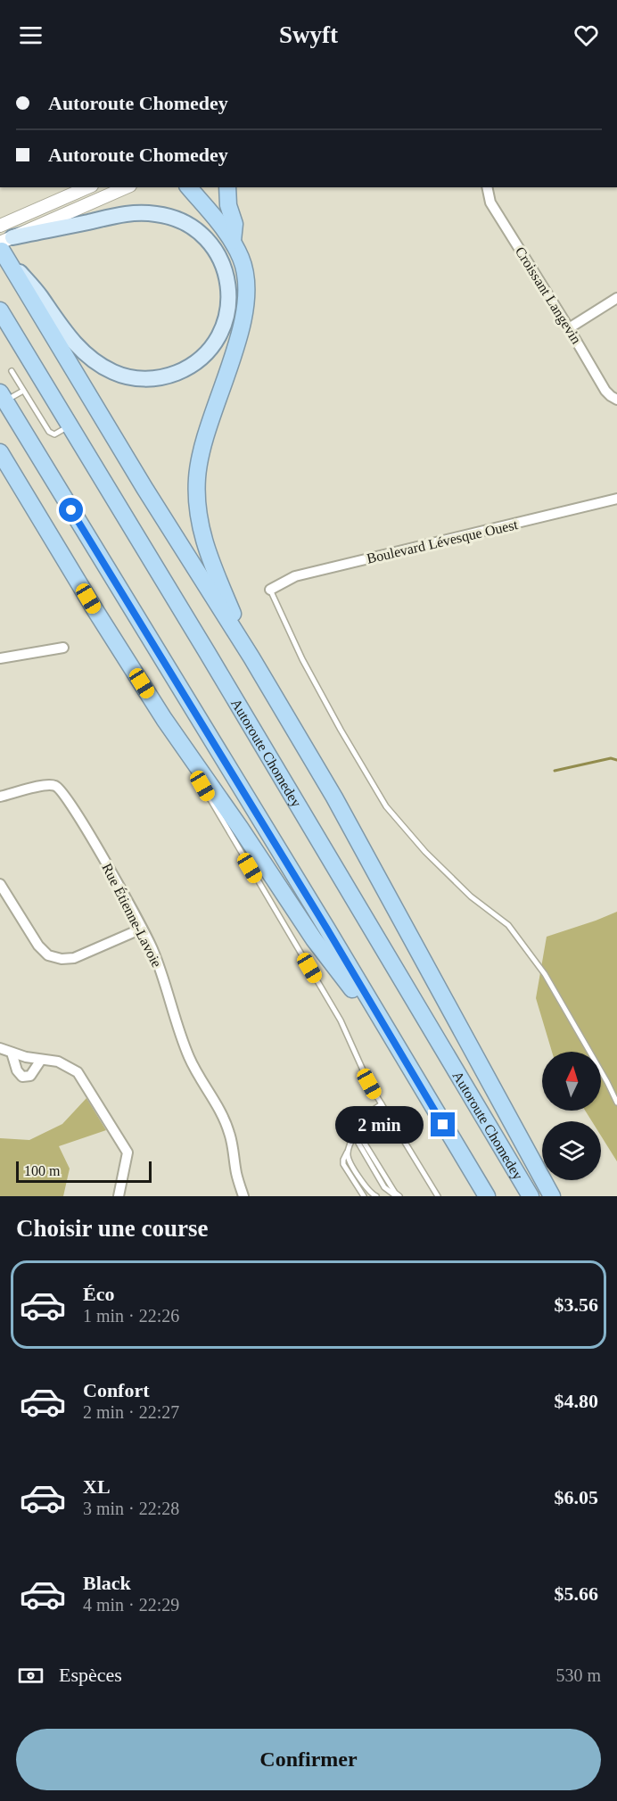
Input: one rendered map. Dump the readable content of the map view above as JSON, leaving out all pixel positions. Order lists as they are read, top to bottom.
{
  "streets": {
    "highway": ["Autoroute Chomedey"],
    "street": ["Croissant Langevin", "Boulevard Lévesque Ouest", "Rue Étienne-Lavoie"]
  },
  "scale_bar": "100 m",
  "north": "top",
  "page": {
    "header": "Swyft",
    "banner": ["Autoroute Chomedey", "Autoroute Chomedey"],
    "bubble": "2 min",
    "scale": "100 m",
    "heading": "Choisir une course",
    "list": [
      {
        "name": "Éco",
        "note": "1 min · 22:26",
        "value": "$3.56"
      },
      {
        "name": "Confort",
        "note": "2 min · 22:27",
        "value": "$4.80"
      },
      {
        "name": "XL",
        "note": "3 min · 22:28",
        "value": "$6.05"
      },
      {
        "name": "Black",
        "note": "4 min · 22:29",
        "value": "$5.66"
      }
    ],
    "pay": ["Espèces", "530 m"],
    "buttons": "Confirmer"
  }
}
